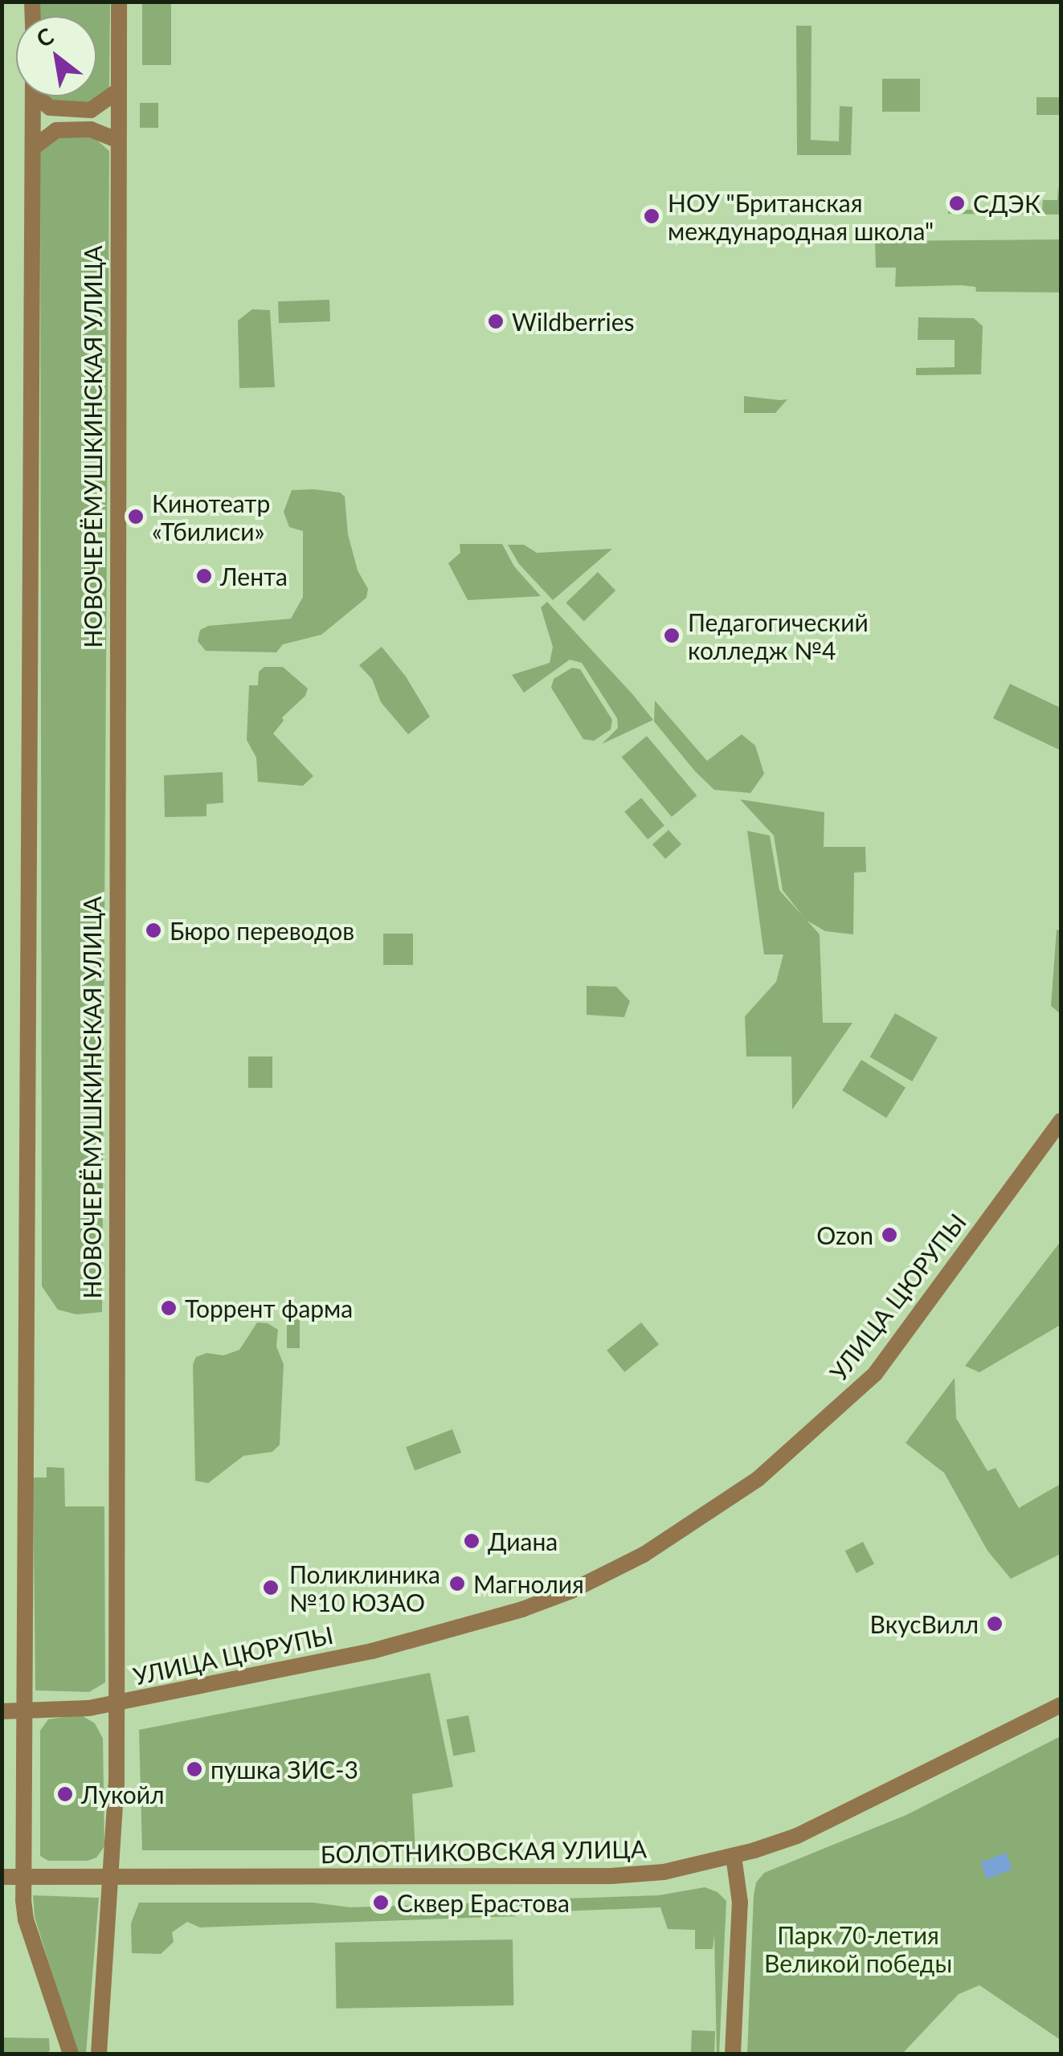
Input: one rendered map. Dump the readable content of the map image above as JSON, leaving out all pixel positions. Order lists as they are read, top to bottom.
{
  "streets": {
    "street": ["НОВОЧЕРЁМУШКИНСКАЯ УЛИЦА", "УЛИЦА ЦЮРУПЫ", "БОЛОТНИКОВСКАЯ УЛИЦА"]
  },
  "crossings": [
    ["НОВОЧЕРЁМУШКИНСКАЯ УЛИЦА", "УЛИЦА ЦЮРУПЫ"],
    ["НОВОЧЕРЁМУШКИНСКАЯ УЛИЦА", "БОЛОТНИКОВСКАЯ УЛИЦА"]
  ],
  "parks": ["Парк 70-летия Великой победы"],
  "places": [
    "СДЭК",
    "НОУ \"Британская международная школа\"",
    "Wildberries",
    "Кинотеатр «Тбилиси»",
    "Лента",
    "Педагогический колледж №4",
    "Бюро переводов",
    "Ozon",
    "Торрент фарма",
    "Диана",
    "Магнолия",
    "Поликлиника №10 ЮЗАО",
    "ВкусВилл",
    "пушка ЗИС-3",
    "Лукойл",
    "Сквер Ерастова"
  ],
  "north": "top left"
}
